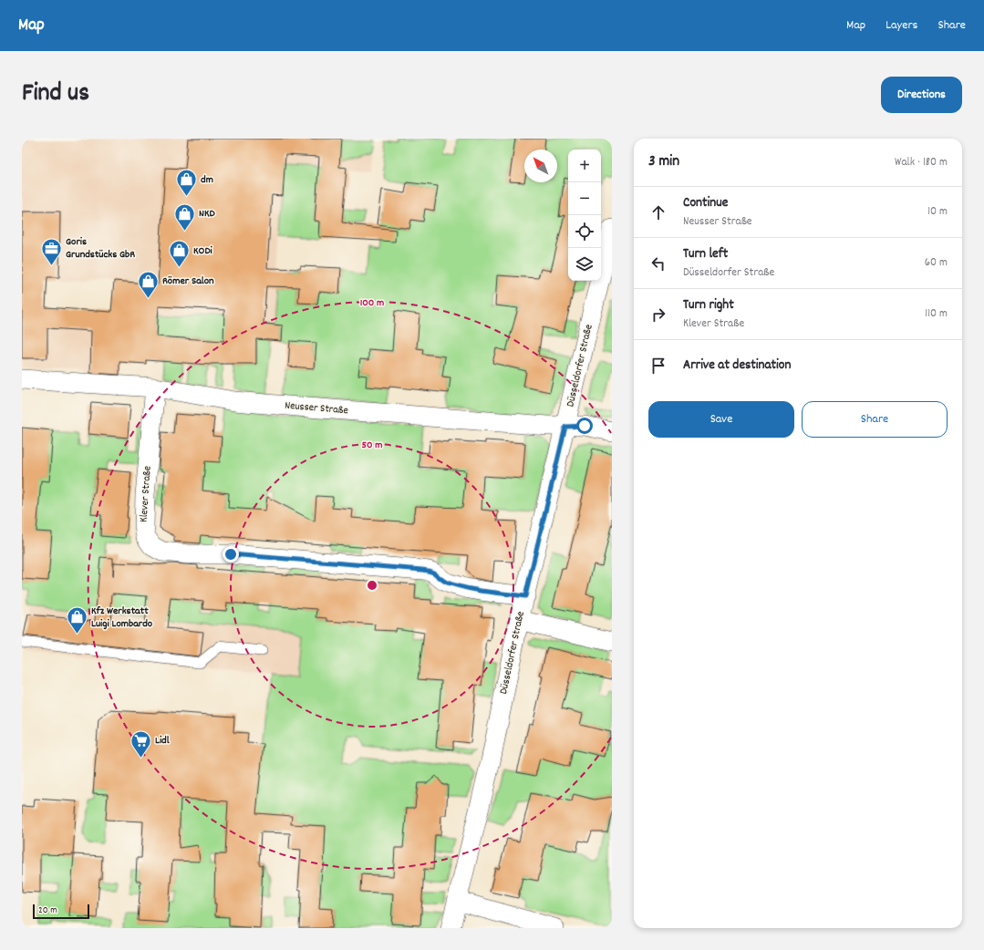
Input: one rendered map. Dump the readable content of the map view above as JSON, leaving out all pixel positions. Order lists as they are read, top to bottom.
{
  "streets": {
    "street": ["Düsseldorfer Straße", "Neusser Straße", "Klever Straße"]
  },
  "crossings": [
    ["Düsseldorfer Straße", "Neusser Straße"],
    ["Düsseldorfer Straße", "Klever Straße"],
    ["Neusser Straße", "Klever Straße"]
  ],
  "places": {
    "shop": [
      "dm",
      "NKD",
      "KODi",
      "Römer Salon",
      "Kfz Werkstatt Luigi Lombardo"
    ],
    "office": ["Goris Grundstücks GbR"],
    "supermarket": ["Lidl"]
  },
  "scale_bar": "20 m",
  "north": "top left",
  "page": {
    "header": "Map",
    "nav": ["Map", "Layers", "Share"],
    "title": "Find us",
    "buttons": [
      "Directions",
      ["Save", "Share"]
    ],
    "heading": ["3 min", "Walk · 180 m"],
    "map_buttons": ["+", "−"],
    "list": [
      ["Continue", "Neusser Straße", "10 m"],
      ["Turn left", "Düsseldorfer Straße", "60 m"],
      ["Turn right", "Klever Straße", "110 m"],
      "Arrive at destination"
    ],
    "scale": "20 m"
  },
  "rings": ["100 m", "50 m"]
}
